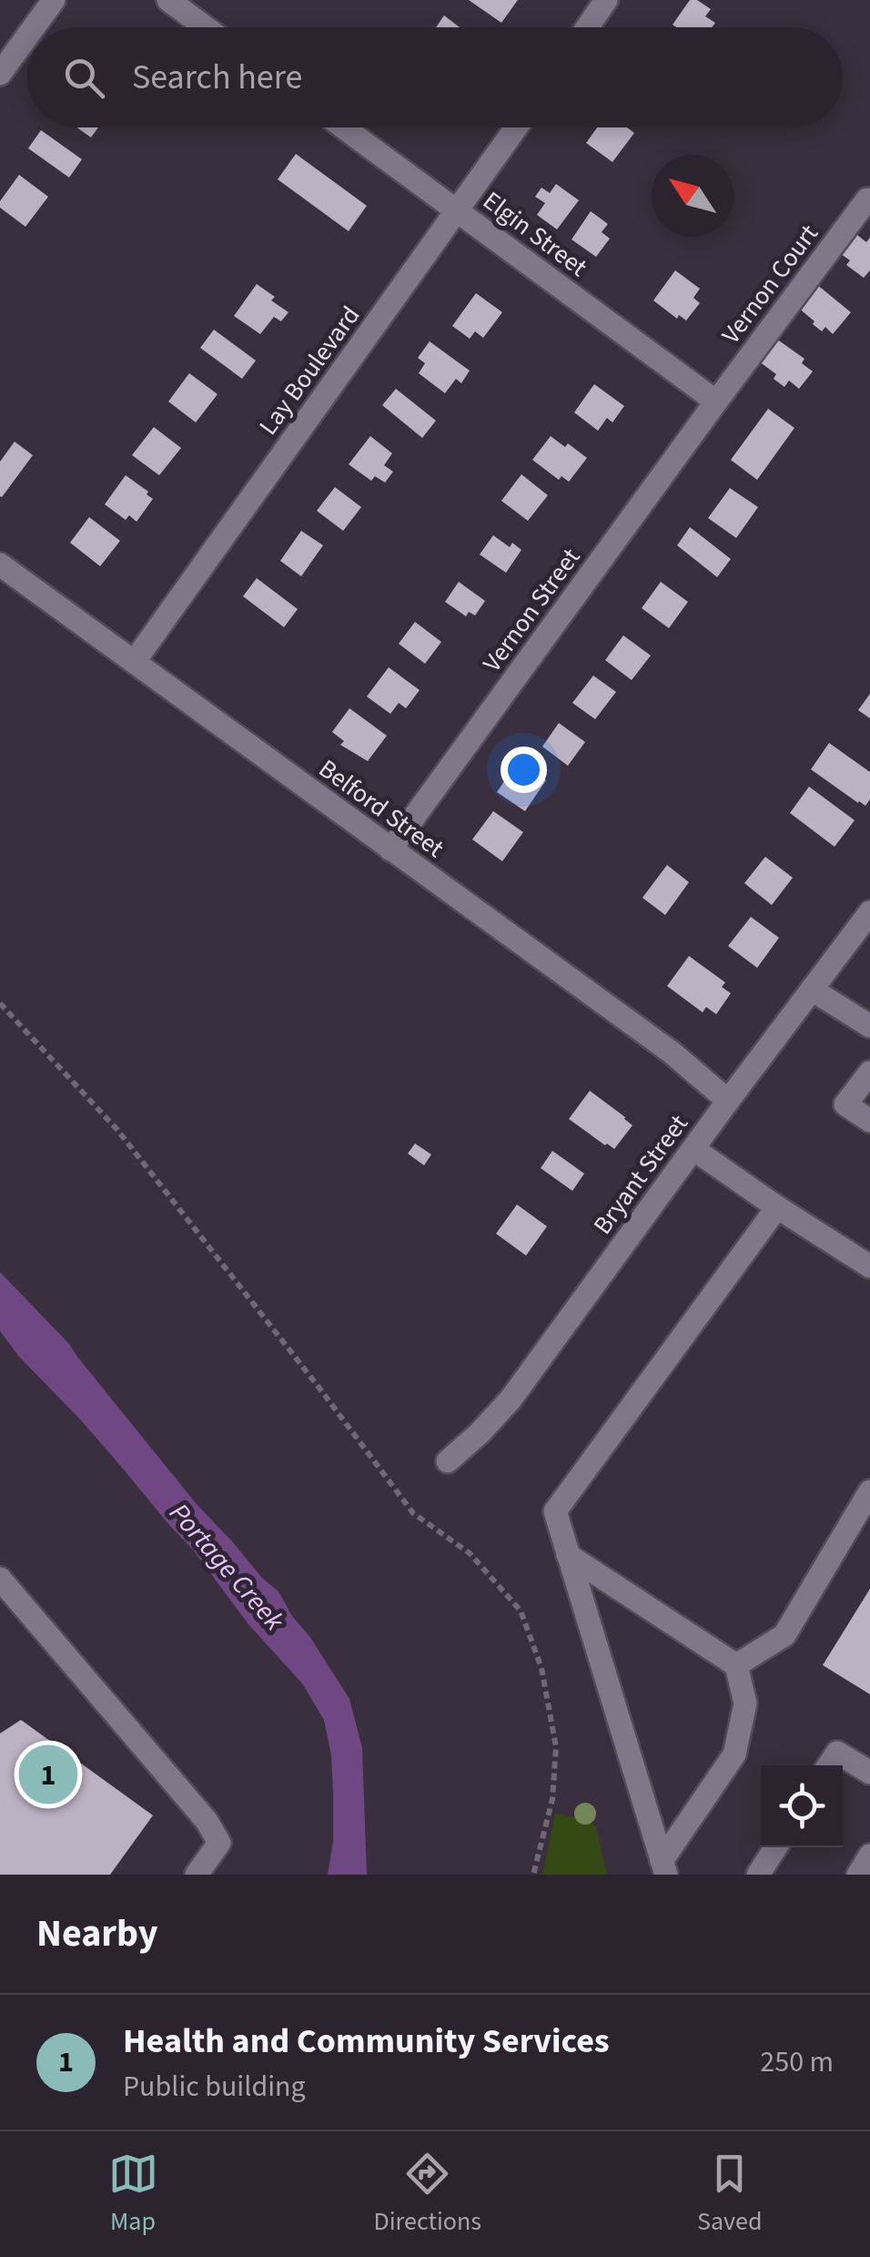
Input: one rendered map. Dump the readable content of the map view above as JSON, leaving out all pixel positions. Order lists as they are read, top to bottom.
{
  "streets": {
    "street": [
      "Elgin Street",
      "Vernon Court",
      "Lay Boulevard",
      "Vernon Street",
      "Belford Street",
      "Bryant Street"
    ]
  },
  "crossings": [
    ["Elgin Street", "Vernon Court"],
    ["Elgin Street", "Lay Boulevard"],
    ["Elgin Street", "Vernon Street"],
    ["Vernon Court", "Vernon Street"],
    ["Lay Boulevard", "Belford Street"],
    ["Vernon Street", "Belford Street"],
    ["Belford Street", "Bryant Street"]
  ],
  "water": ["Portage Creek"],
  "north": "top left",
  "page": {
    "search": "Search here",
    "pins": "1",
    "heading": "Nearby",
    "list": [
      {
        "mark": "1",
        "name": "Health and Community Services",
        "note": "Public building",
        "value": "250 m"
      }
    ],
    "nav": ["Map", "Directions", "Saved"]
  }
}
